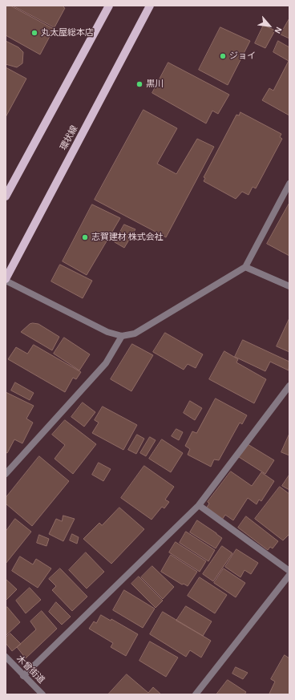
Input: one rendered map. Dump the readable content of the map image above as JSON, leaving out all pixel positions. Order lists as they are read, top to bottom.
{
  "streets": {
    "main road": ["環状線"],
    "street": ["木曾街道"]
  },
  "places": [
    "丸太屋総本店",
    "ジョイ",
    "黒川",
    "志賀建材 株式会社"
  ],
  "north": "bottom right"
}
